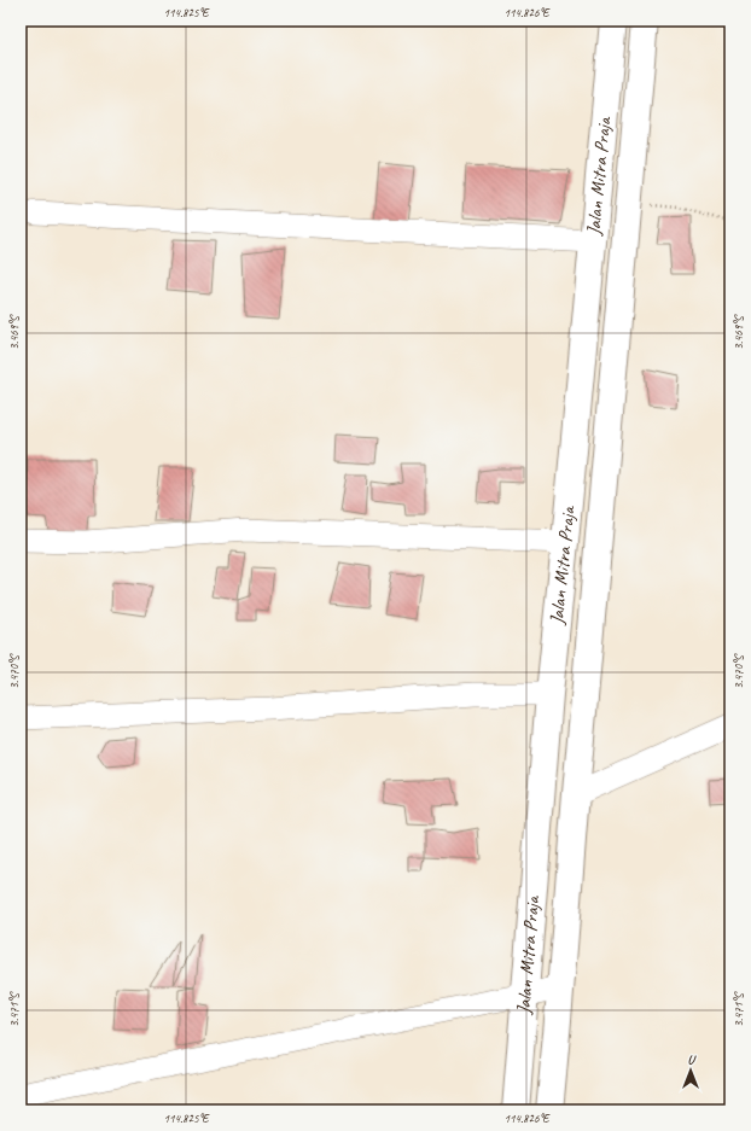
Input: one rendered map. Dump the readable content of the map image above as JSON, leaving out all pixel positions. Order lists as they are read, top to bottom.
{
  "streets": {
    "street": ["Jalan Mitra Praja"]
  },
  "north": "top",
  "coordinates": [
    "114.825°E",
    "114.826°E",
    "3.469°S",
    "3.470°S",
    "3.471°S"
  ]
}
